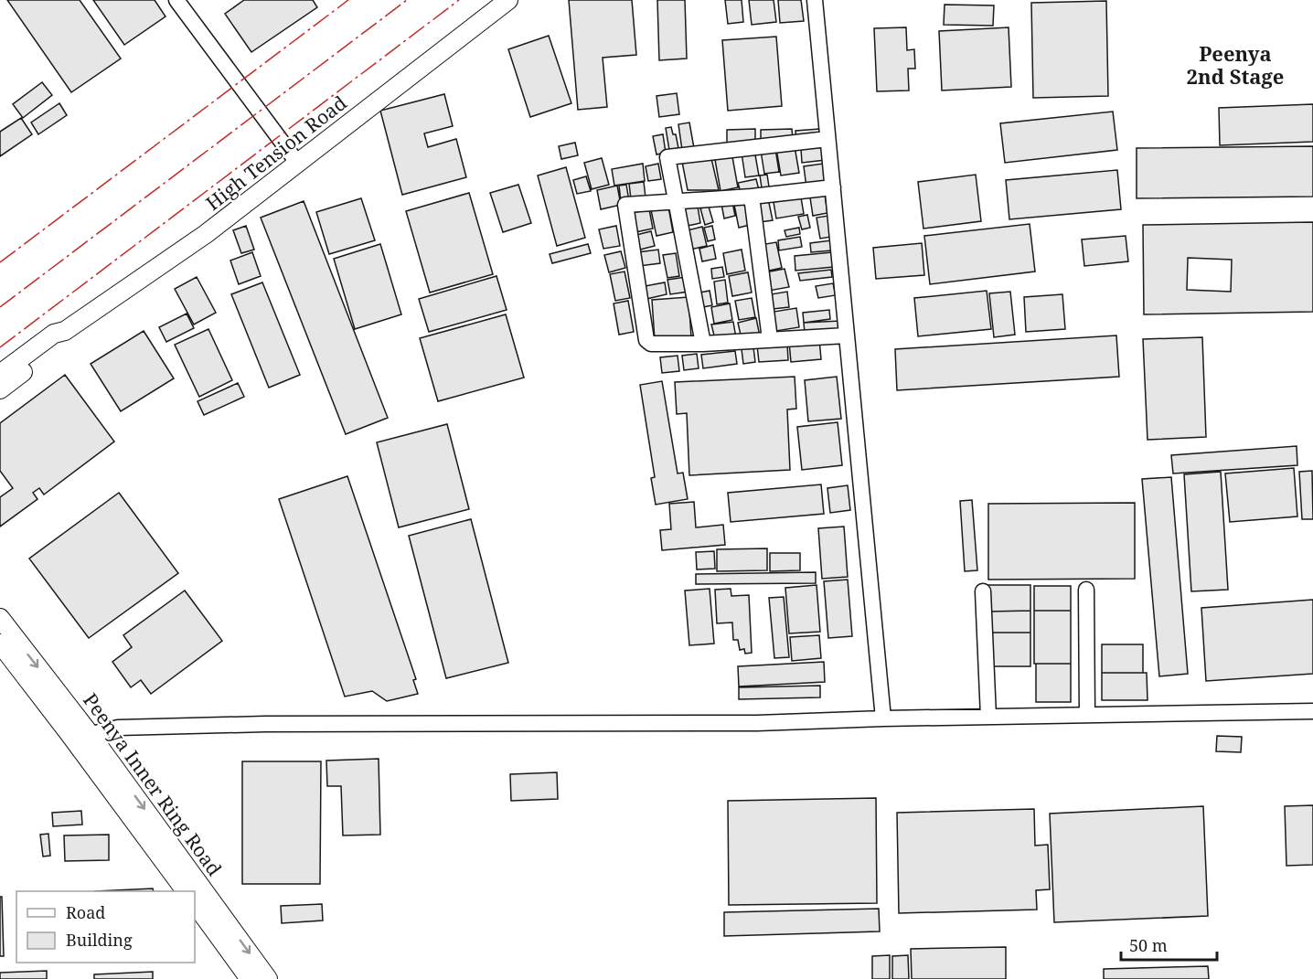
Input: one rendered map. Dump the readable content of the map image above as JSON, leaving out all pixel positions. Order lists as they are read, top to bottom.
{
  "streets": {
    "main road": ["High Tension Road", "Peenya Inner Ring Road"]
  },
  "districts": ["Peenya 2nd Stage"],
  "legend": ["Road", "Building"],
  "scale_bar": "50 m"
}
